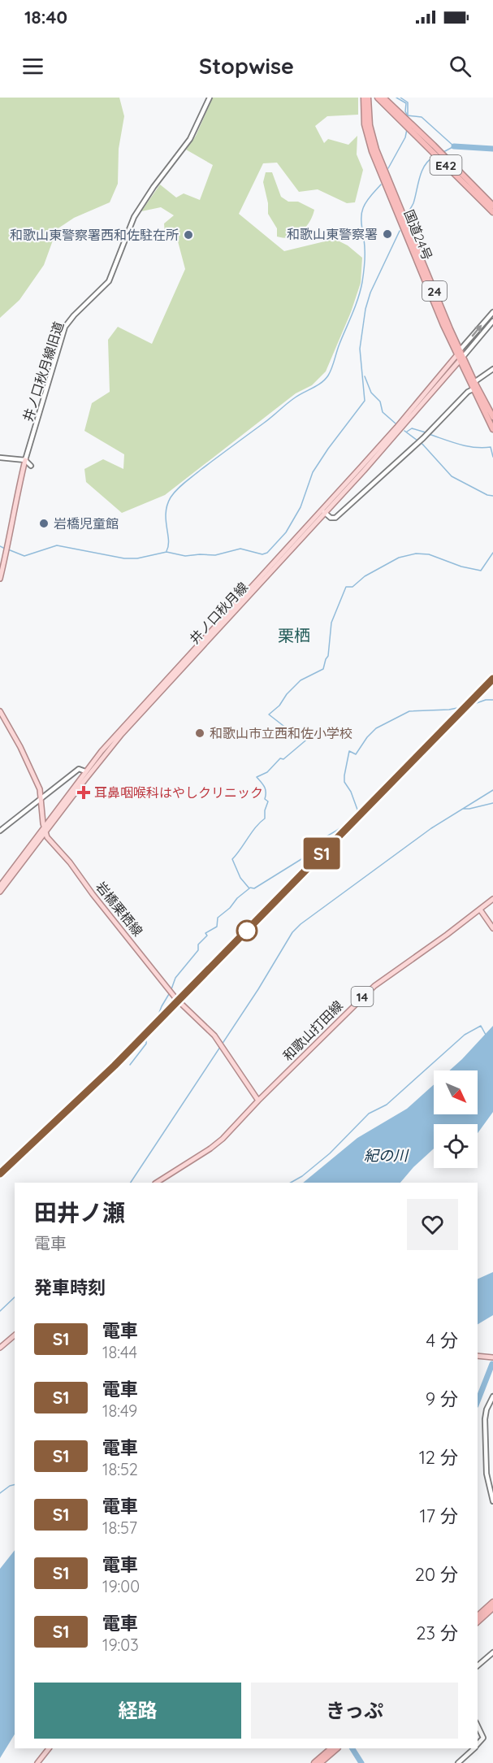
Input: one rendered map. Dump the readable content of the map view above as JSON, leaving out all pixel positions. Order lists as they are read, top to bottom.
{
  "streets": {
    "highway": ["E42", "国道24号", "24"],
    "main road": [
      "井ノ口秋月線",
      "岩橋栗栖線",
      "14",
      "和歌山打田線"
    ],
    "street": ["井ノ口秋月線旧道"]
  },
  "crossings": [
    ["国道24号", "井ノ口秋月線"],
    ["井ノ口秋月線", "岩橋栗栖線"],
    ["岩橋栗栖線", "和歌山打田線"]
  ],
  "districts": ["栗栖"],
  "water": ["紀の川"],
  "places": {
    "other": [
      "和歌山東警察署",
      "和歌山東警察署西和佐駐在所",
      "岩橋児童館",
      "和歌山市立西和佐小学校"
    ],
    "health": ["耳鼻咽喉科はやしクリニック"]
  },
  "north": "bottom right",
  "page": {
    "status": "18:40",
    "header": "Stopwise",
    "on_map": "S1",
    "heading": [
      ["田井ノ瀬", "電車"],
      "発車時刻"
    ],
    "list": [
      {
        "mark": "S1",
        "name": "電車",
        "note": "18:44",
        "value": "4 分"
      },
      {
        "mark": "S1",
        "name": "電車",
        "note": "18:49",
        "value": "9 分"
      },
      {
        "mark": "S1",
        "name": "電車",
        "note": "18:52",
        "value": "12 分"
      },
      {
        "mark": "S1",
        "name": "電車",
        "note": "18:57",
        "value": "17 分"
      },
      {
        "mark": "S1",
        "name": "電車",
        "note": "19:00",
        "value": "20 分"
      },
      {
        "mark": "S1",
        "name": "電車",
        "note": "19:03",
        "value": "23 分"
      }
    ],
    "buttons": ["経路", "きっぷ"]
  }
}
